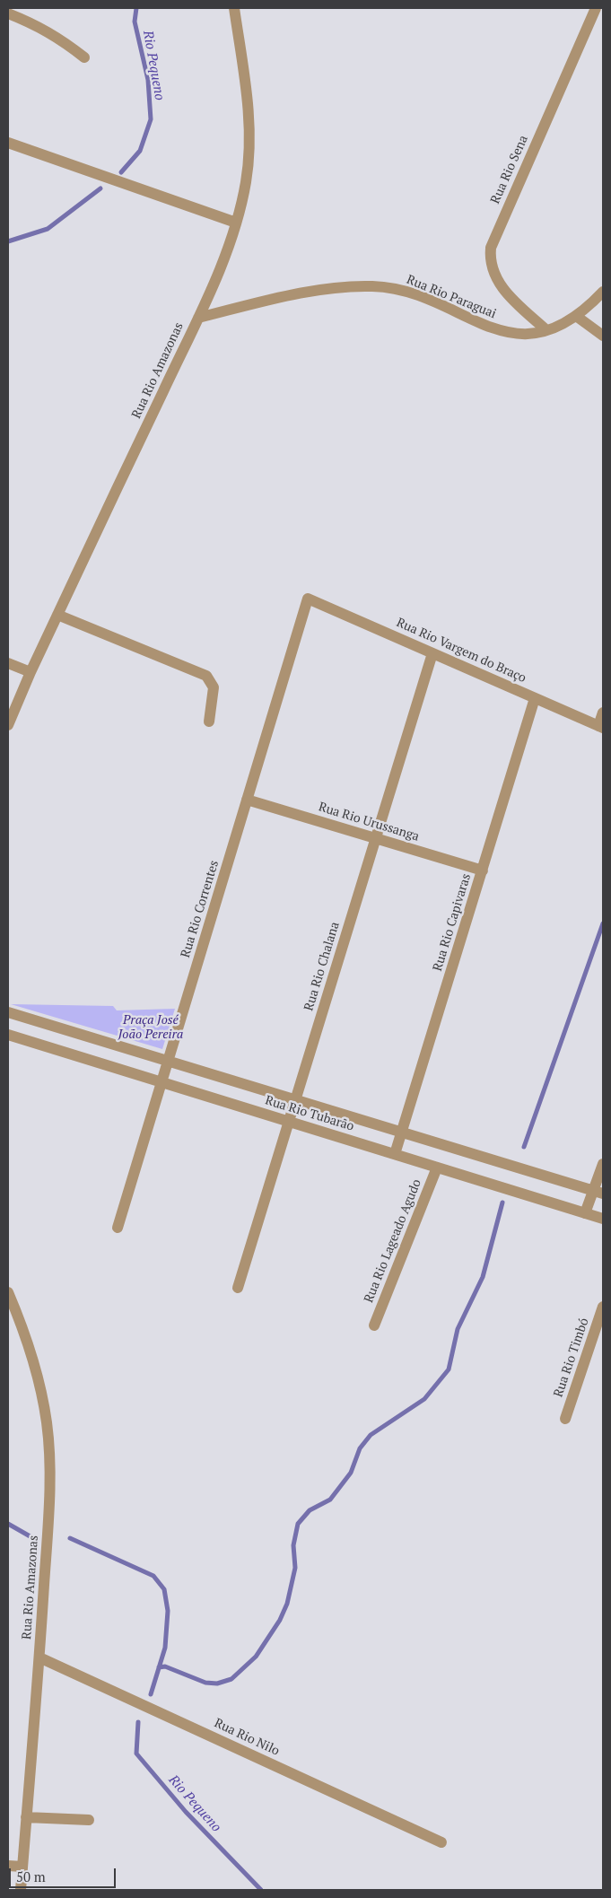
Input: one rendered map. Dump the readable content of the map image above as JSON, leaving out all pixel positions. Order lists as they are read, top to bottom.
{
  "streets": {
    "street": [
      "Rua Rio Sena",
      "Rua Rio Paraguai",
      "Rua Rio Amazonas",
      "Rua Rio Vargem do Braço",
      "Rua Rio Urussanga",
      "Rua Rio Correntes",
      "Rua Rio Capivaras",
      "Rua Rio Chalana",
      "Rua Rio Tubarão",
      "Rua Rio Lageado Agudo",
      "Rua Rio Timbó",
      "Rua Rio Nilo"
    ]
  },
  "crossings": [
    ["Rua Rio Sena", "Rua Rio Paraguai"],
    ["Rua Rio Paraguai", "Rua Rio Amazonas"],
    ["Rua Rio Amazonas", "Rua Rio Nilo"],
    ["Rua Rio Vargem do Braço", "Rua Rio Correntes"],
    ["Rua Rio Vargem do Braço", "Rua Rio Capivaras"],
    ["Rua Rio Vargem do Braço", "Rua Rio Chalana"],
    ["Rua Rio Urussanga", "Rua Rio Correntes"],
    ["Rua Rio Urussanga", "Rua Rio Capivaras"],
    ["Rua Rio Urussanga", "Rua Rio Chalana"],
    ["Rua Rio Correntes", "Rua Rio Tubarão"],
    ["Rua Rio Capivaras", "Rua Rio Tubarão"],
    ["Rua Rio Chalana", "Rua Rio Tubarão"],
    ["Rua Rio Tubarão", "Rua Rio Lageado Agudo"]
  ],
  "water": ["Rio Pequeno"],
  "parks": ["Praça José João Pereira"],
  "scale_bar": "50 m"
}
